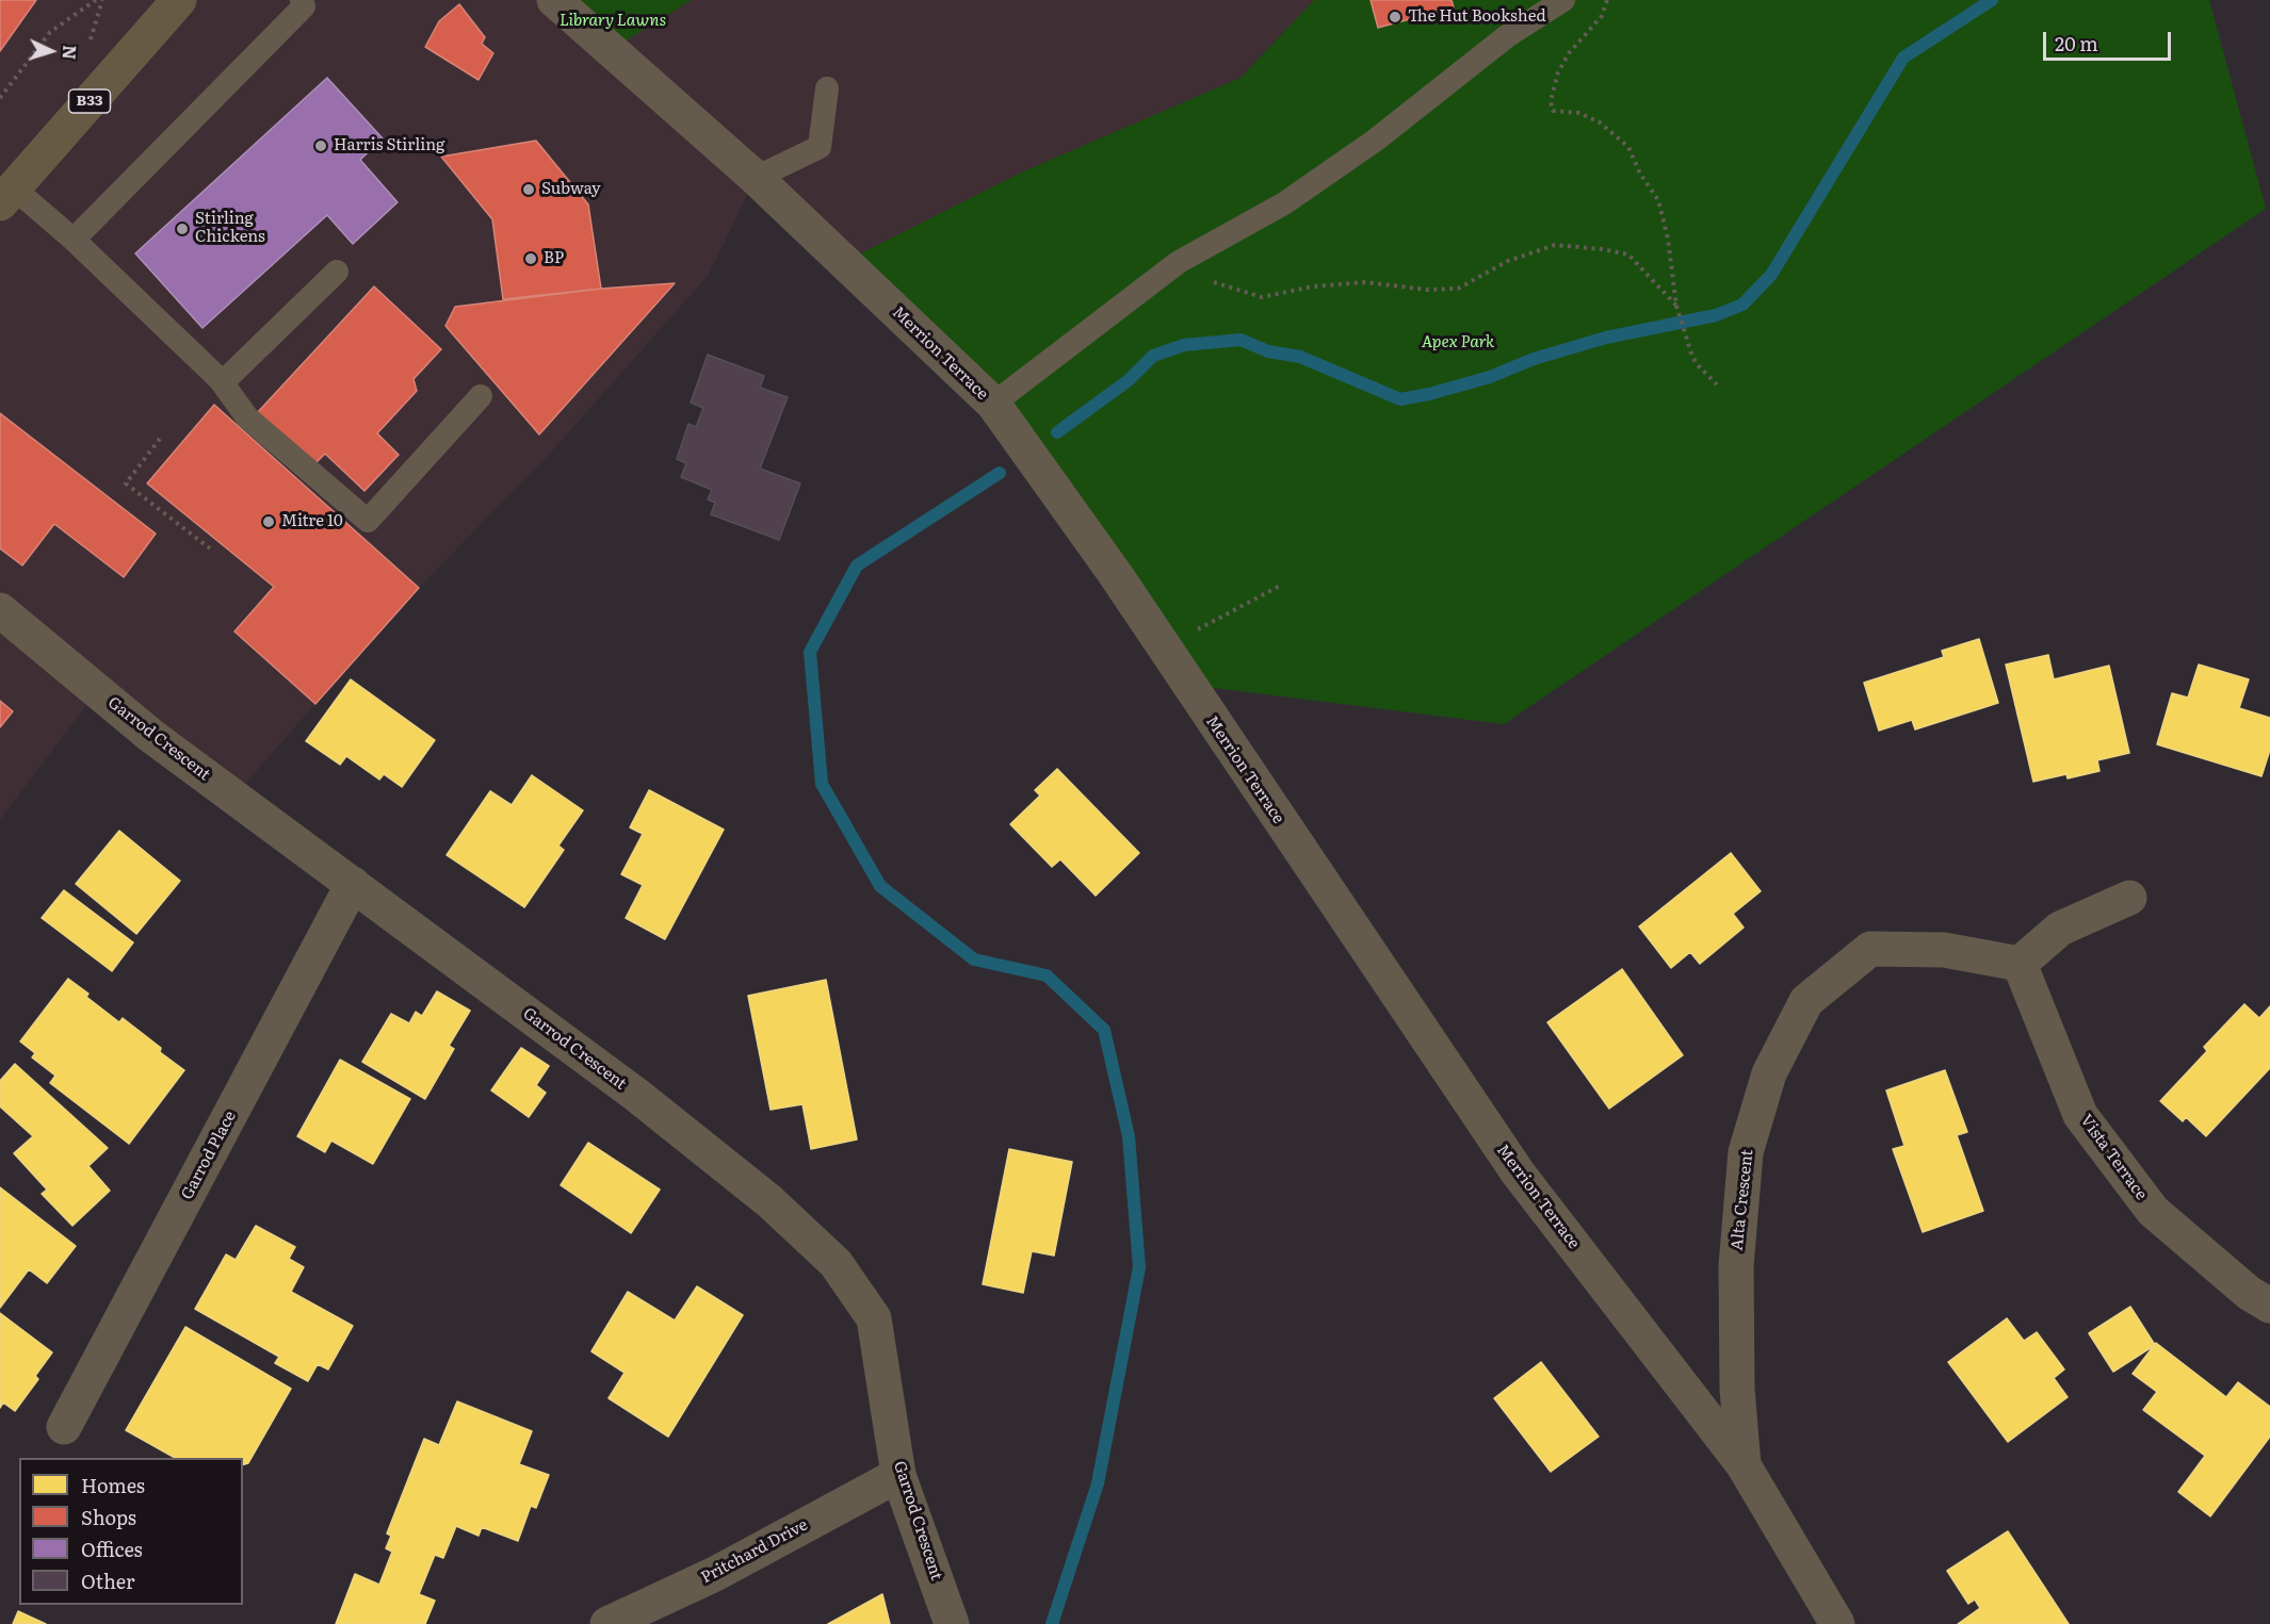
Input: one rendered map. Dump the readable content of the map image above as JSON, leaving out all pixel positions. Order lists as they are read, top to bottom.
{
  "streets": {
    "main road": ["B33"],
    "street": [
      "Merrion Terrace",
      "Garrod Crescent",
      "Garrod Place",
      "Vista Terrace",
      "Alta Crescent",
      "Pritchard Drive"
    ]
  },
  "crossings": [
    ["Merrion Terrace", "Alta Crescent"],
    ["Garrod Crescent", "Garrod Place"],
    ["Garrod Crescent", "Pritchard Drive"],
    ["Vista Terrace", "Alta Crescent"]
  ],
  "parks": ["Library Lawns", "Apex Park"],
  "places": [
    "The Hut Bookshed",
    "Harris Stirling",
    "Subway",
    "Stirling Chickens",
    "BP",
    "Mitre 10"
  ],
  "legend": [
    "Homes",
    "Shops",
    "Offices",
    "Other"
  ],
  "scale_bar": "20 m",
  "north": "right"
}
